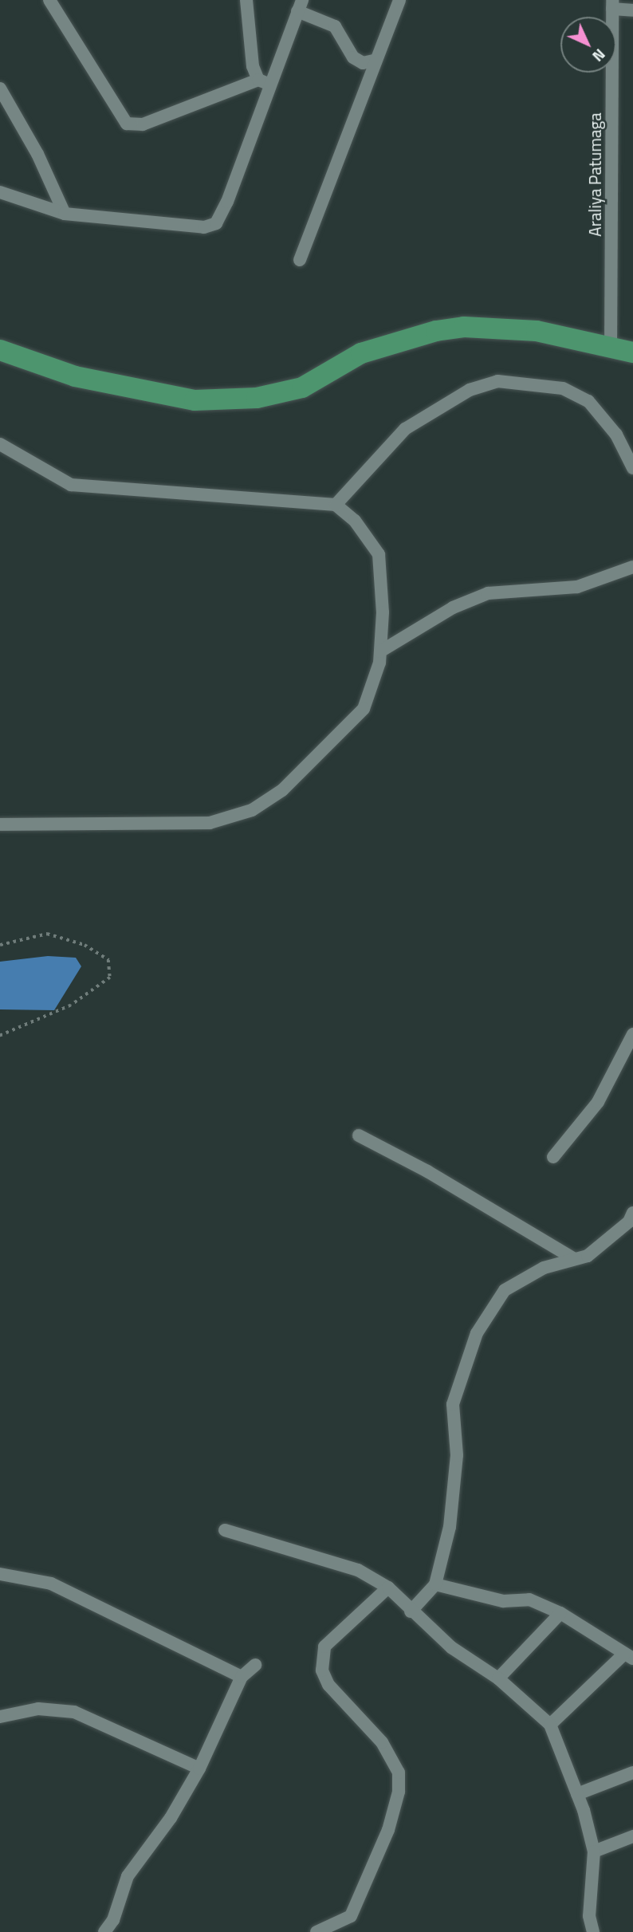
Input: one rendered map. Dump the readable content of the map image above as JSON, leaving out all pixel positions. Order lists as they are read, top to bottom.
{
  "streets": {
    "street": ["Araliya Patumaga"]
  },
  "north": "bottom right"
}
